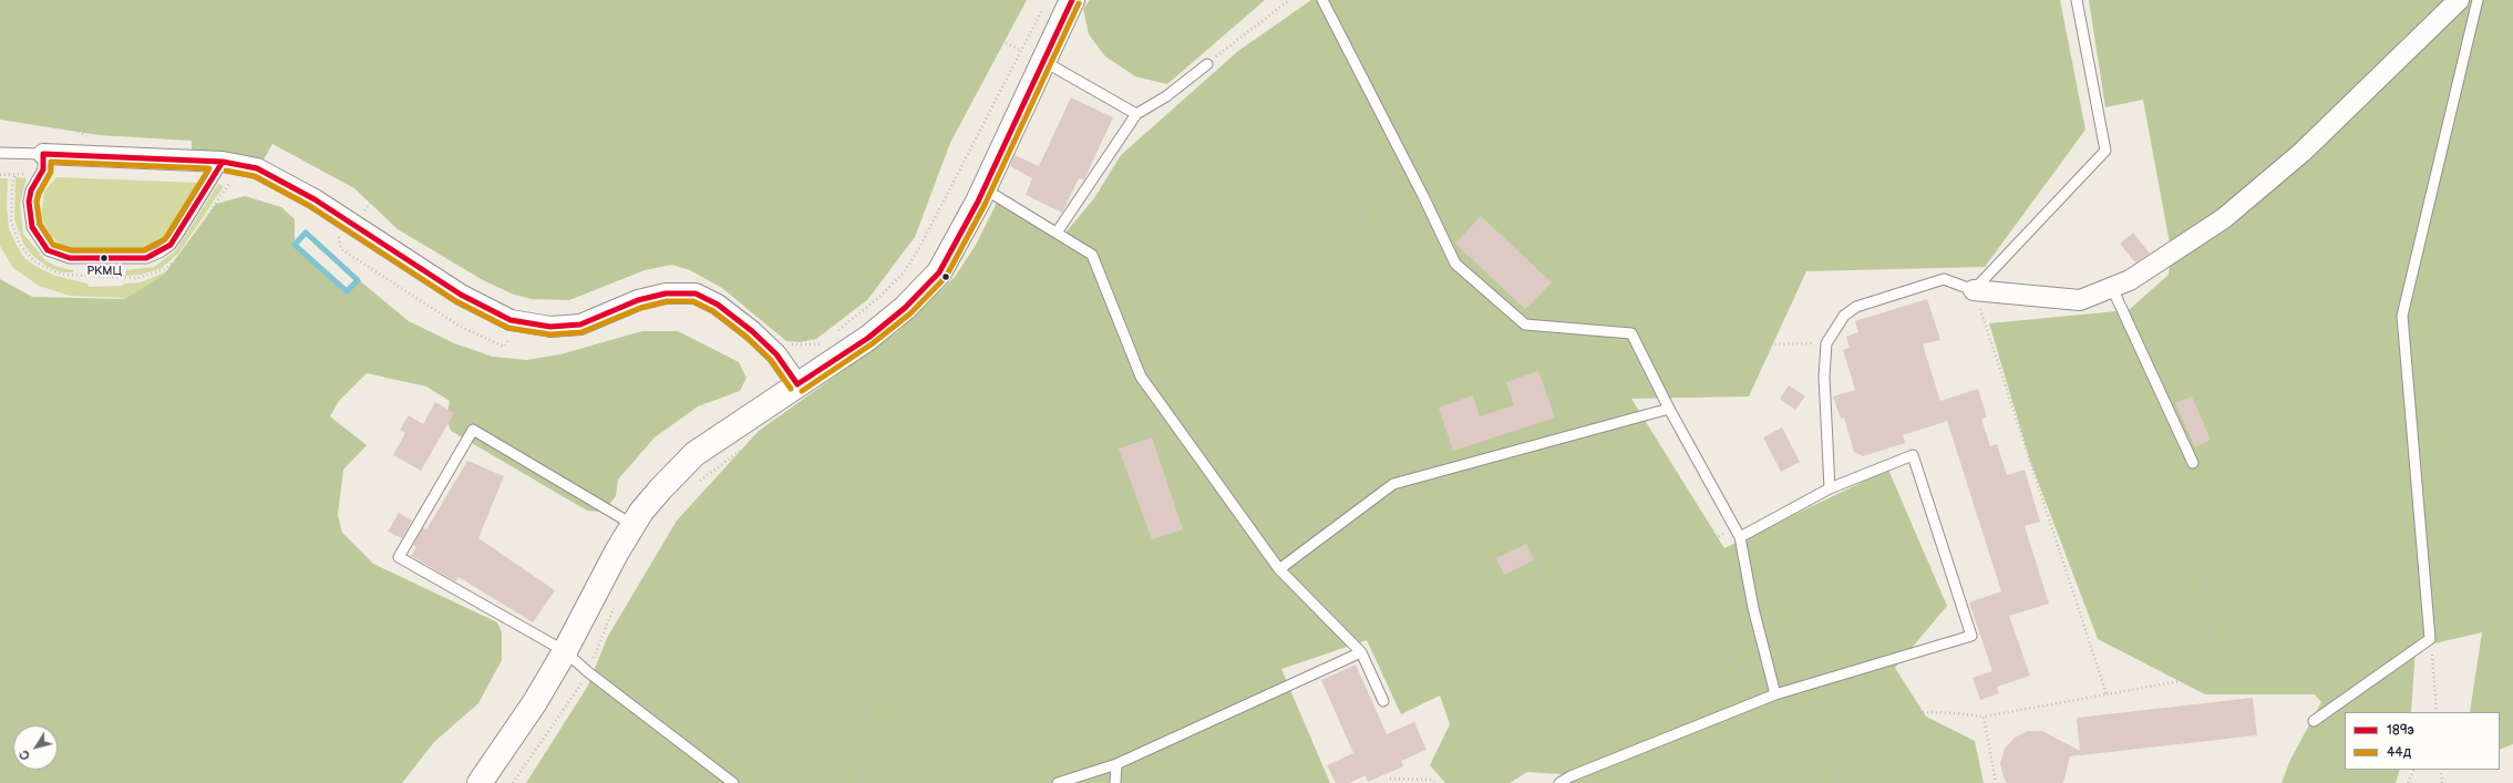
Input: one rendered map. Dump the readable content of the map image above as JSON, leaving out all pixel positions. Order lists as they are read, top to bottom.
{
  "places": ["РКМЦ"],
  "lines": ["transit line 189э", "transit line 44д"],
  "legend": ["189э", "44д"],
  "north": "bottom left"
}
